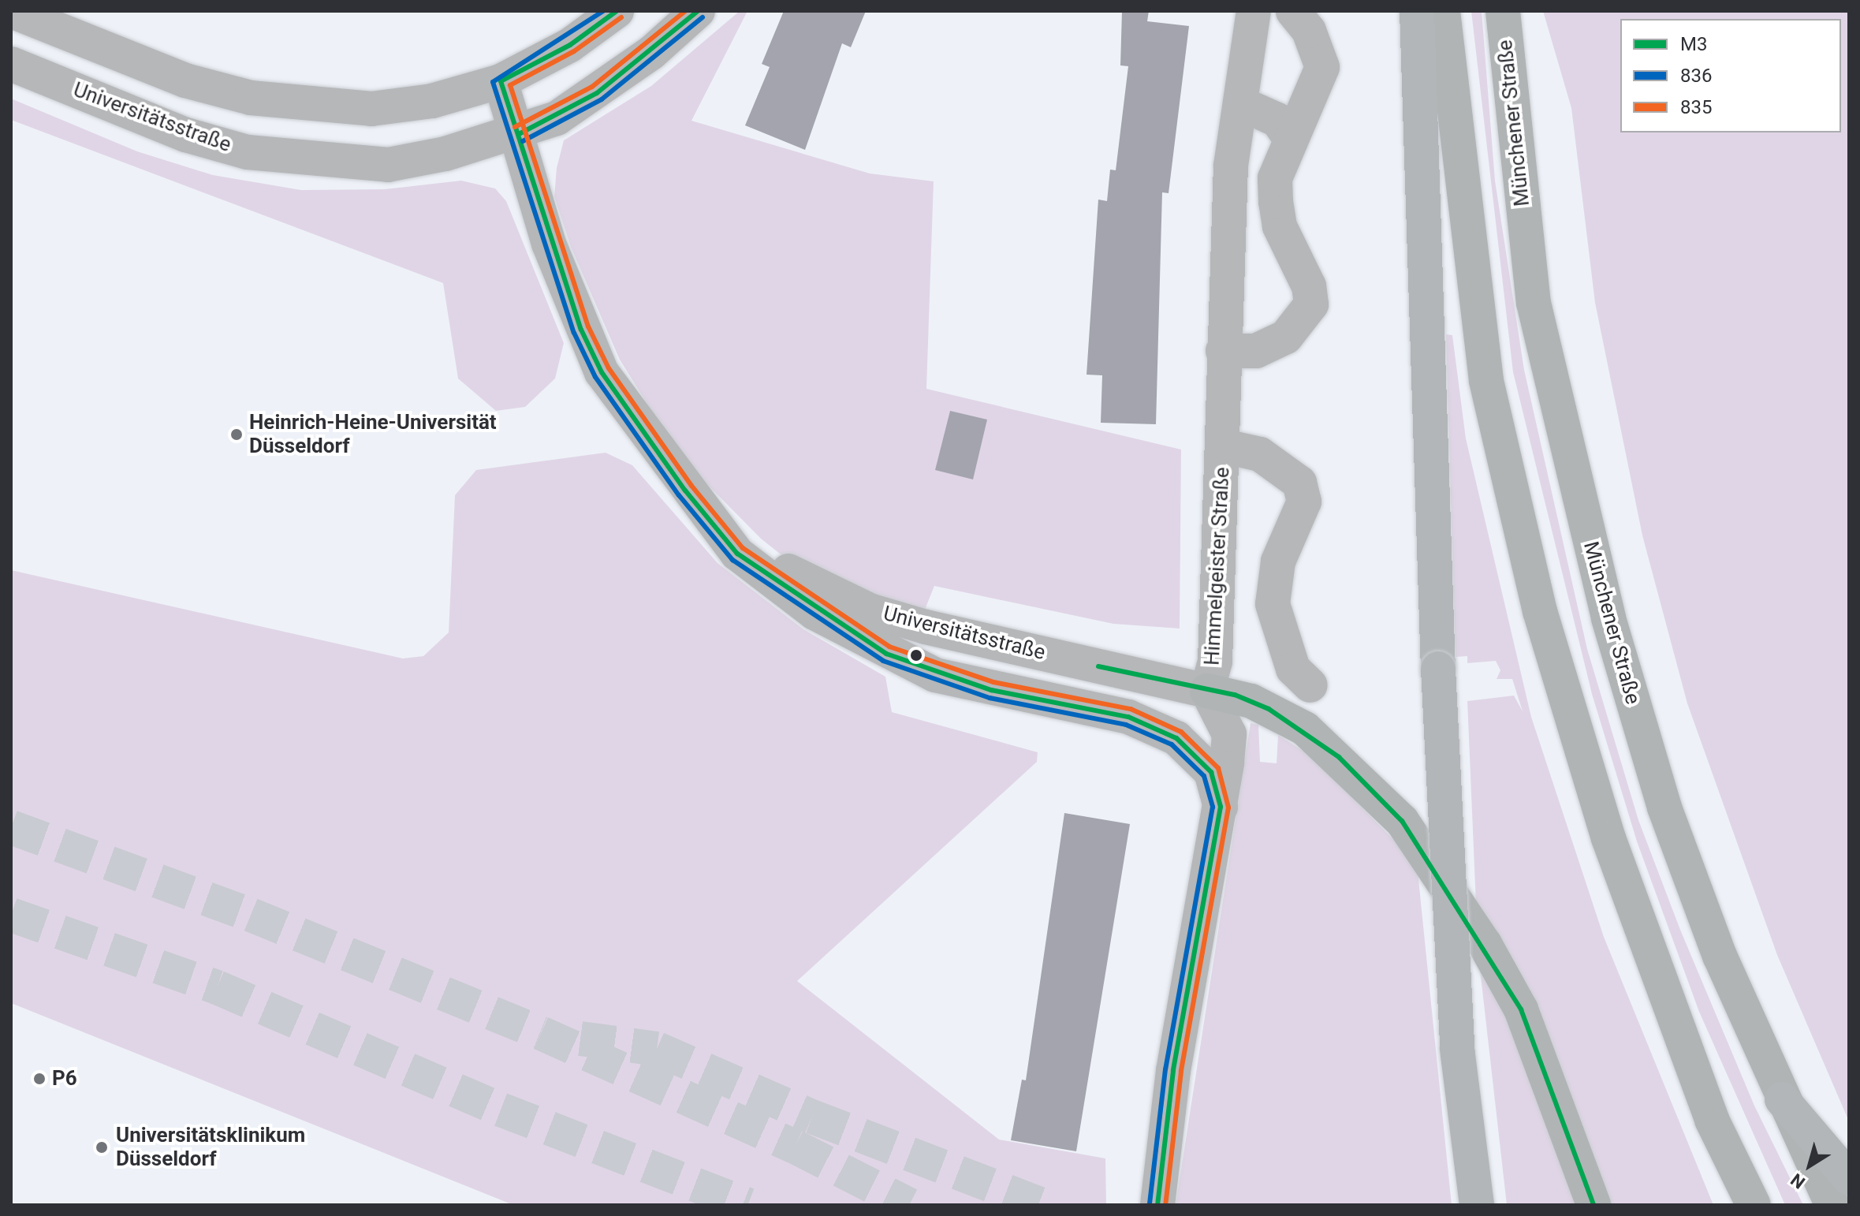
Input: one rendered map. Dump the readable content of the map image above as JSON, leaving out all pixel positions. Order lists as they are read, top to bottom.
{
  "streets": {
    "highway": ["Münchener Straße"],
    "street": ["Universitätsstraße", "Himmelgeister Straße"]
  },
  "crossings": [
    ["Universitätsstraße", "Himmelgeister Straße"]
  ],
  "places": ["Heinrich-Heine-Universität Düsseldorf", "P6", "Universitätsklinikum Düsseldorf"],
  "lines": ["transit line M3", "transit line 836", "transit line 835"],
  "legend": ["M3", "836", "835"],
  "north": "bottom left"
}
